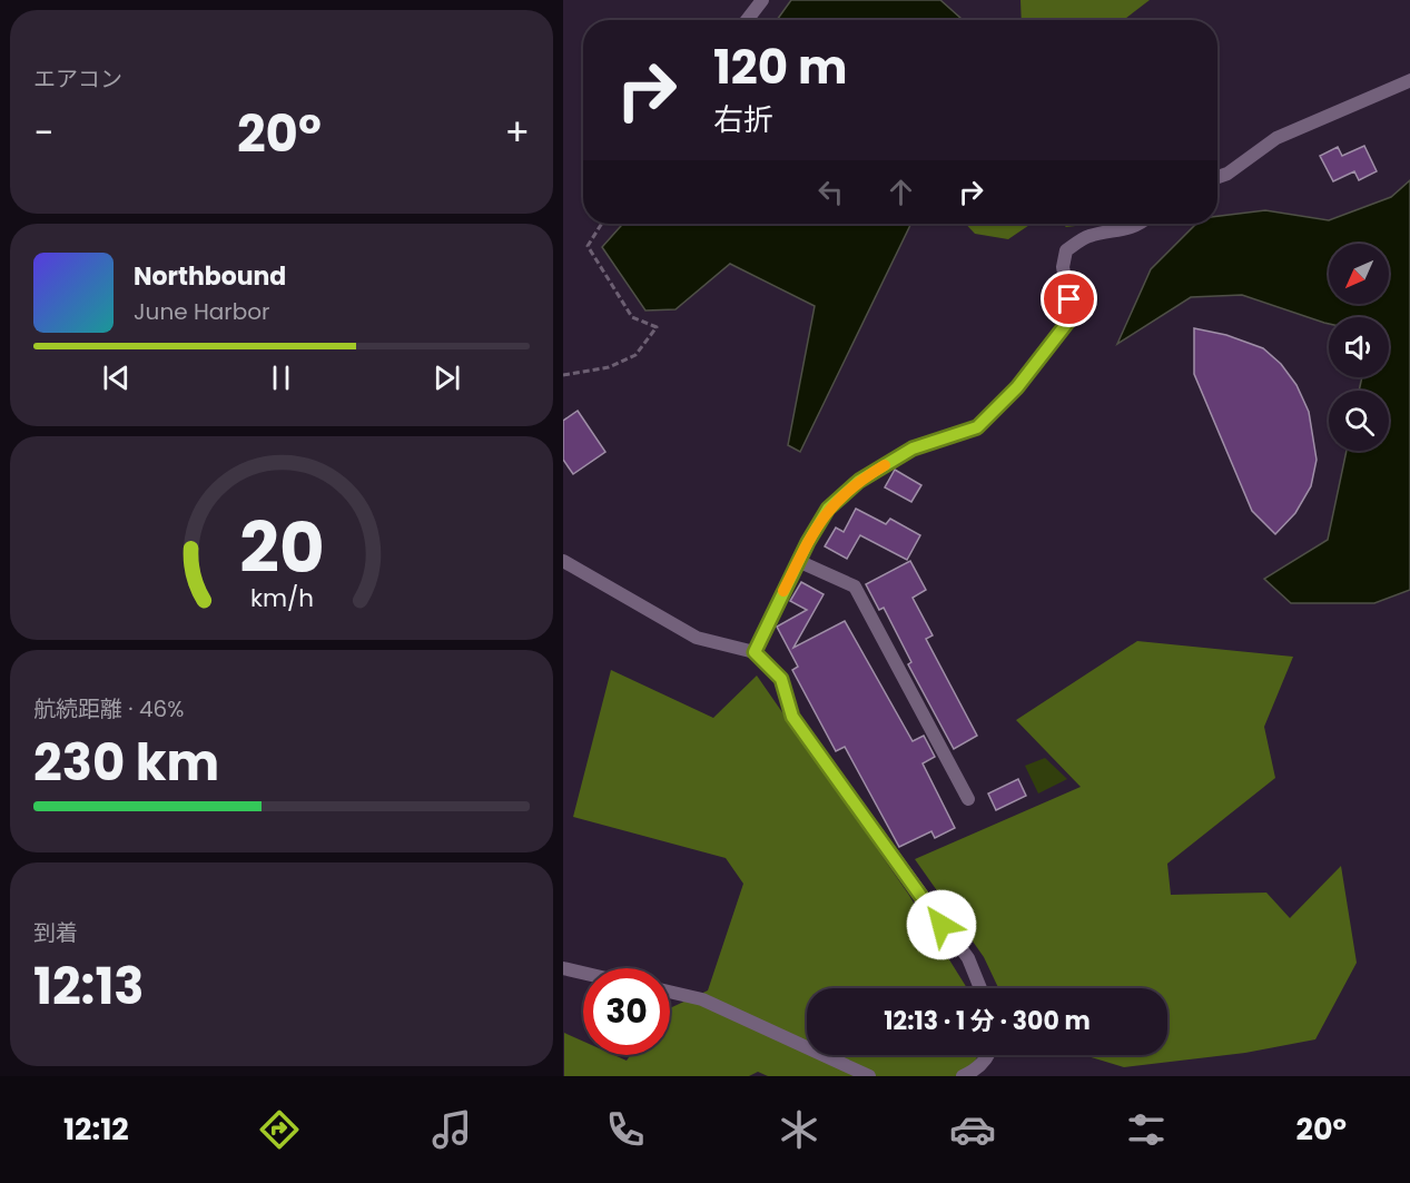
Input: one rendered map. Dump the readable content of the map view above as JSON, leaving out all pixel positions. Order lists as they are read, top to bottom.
{
  "north": "bottom left",
  "page": {
    "tile": [
      "エアコン",
      ["航続距離 · 46%", "230 km"],
      ["到着", "12:13"]
    ],
    "turn": ["120 m", "右折"],
    "heat": ["−", "20°", "+"],
    "song": ["Northbound", "June Harbor"],
    "limit": "30",
    "trip": "12:13 · 1 分 · 300 m",
    "tabs": ["12:12", "20°"],
    "gauge": ["20", "km/h"]
  }
}
